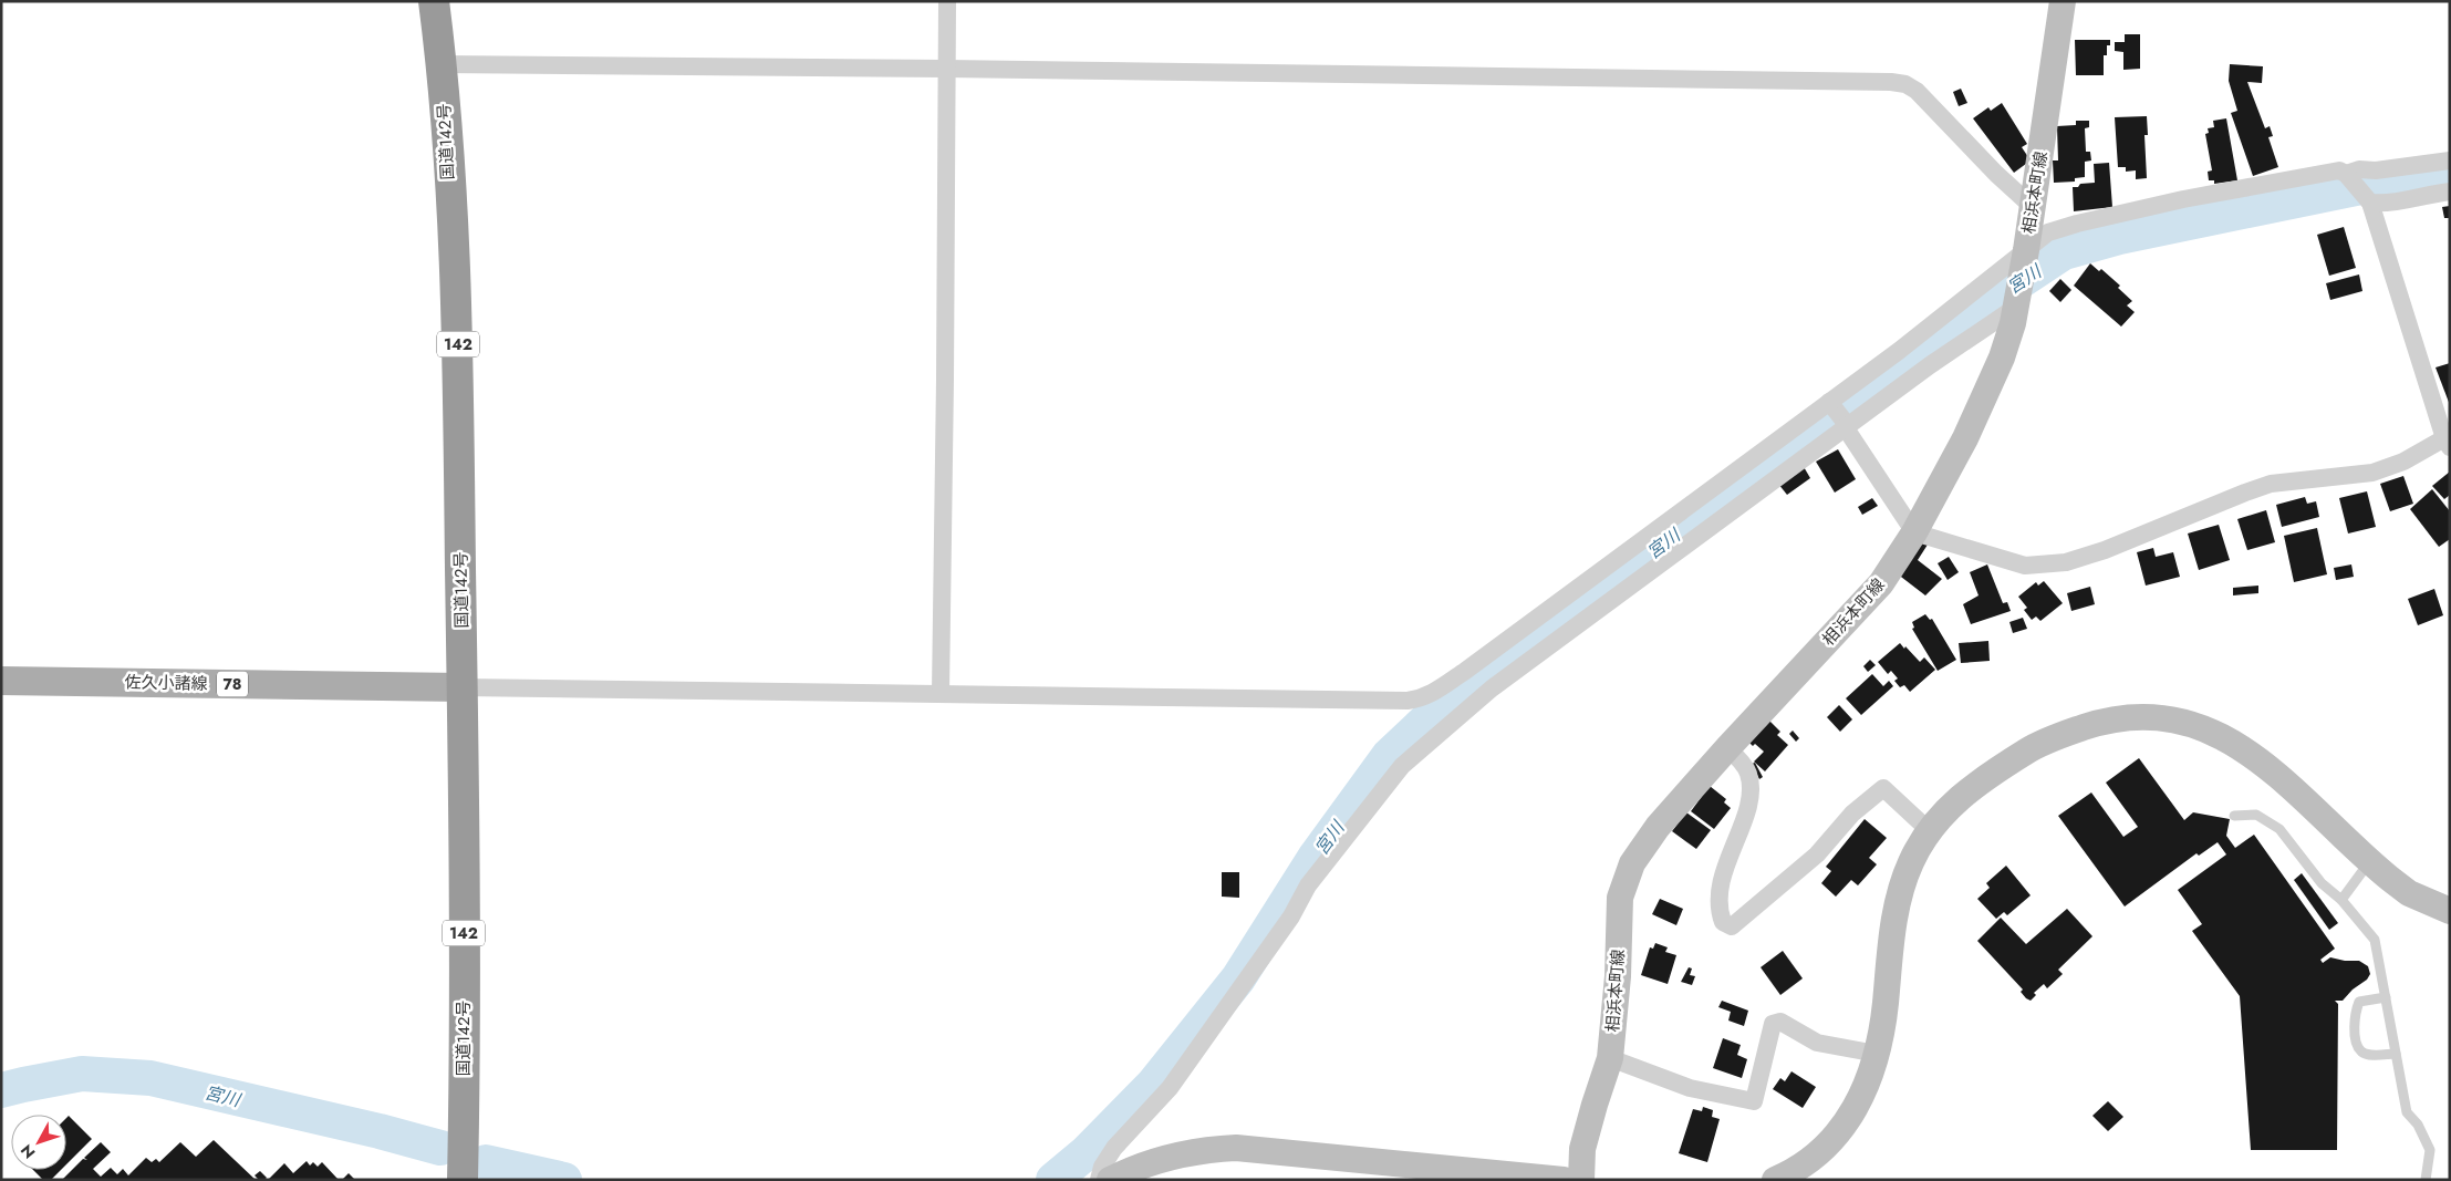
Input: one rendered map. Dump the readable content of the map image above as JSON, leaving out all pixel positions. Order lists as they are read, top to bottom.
{
  "streets": {
    "highway": ["国道142号", "142"],
    "main road": ["佐久小諸線", "78"],
    "street": ["相浜本町線"]
  },
  "crossings": [
    ["国道142号", "佐久小諸線"]
  ],
  "water": ["宮川"],
  "north": "bottom left"
}
